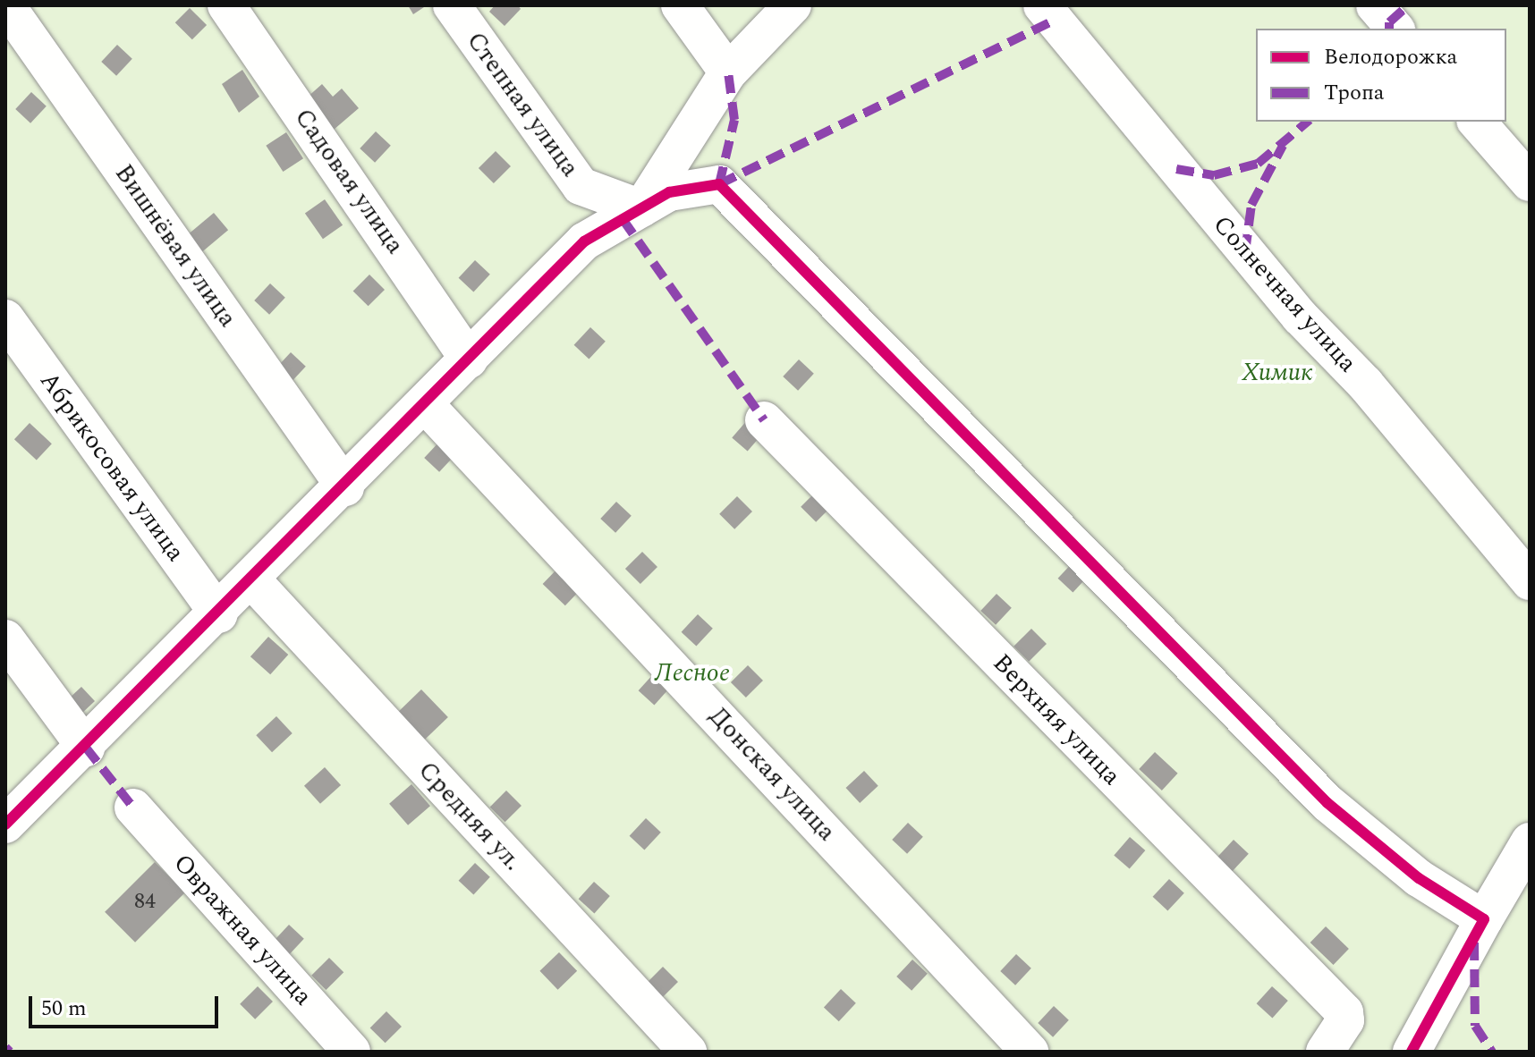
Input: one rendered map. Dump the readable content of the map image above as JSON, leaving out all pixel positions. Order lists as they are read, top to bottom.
{
  "streets": {
    "street": [
      "Степная улица",
      "Садовая улица",
      "Вишнёвая улица",
      "Солнечная улица",
      "Абрикосовая улица",
      "Верхняя улица",
      "Донская улица",
      "Средняя ул.",
      "Овражная улица"
    ]
  },
  "parks": ["Химик", "Лесное"],
  "house_numbers": ["84"],
  "legend": ["Велодорожка", "Тропа"],
  "scale_bar": "50 m"
}
